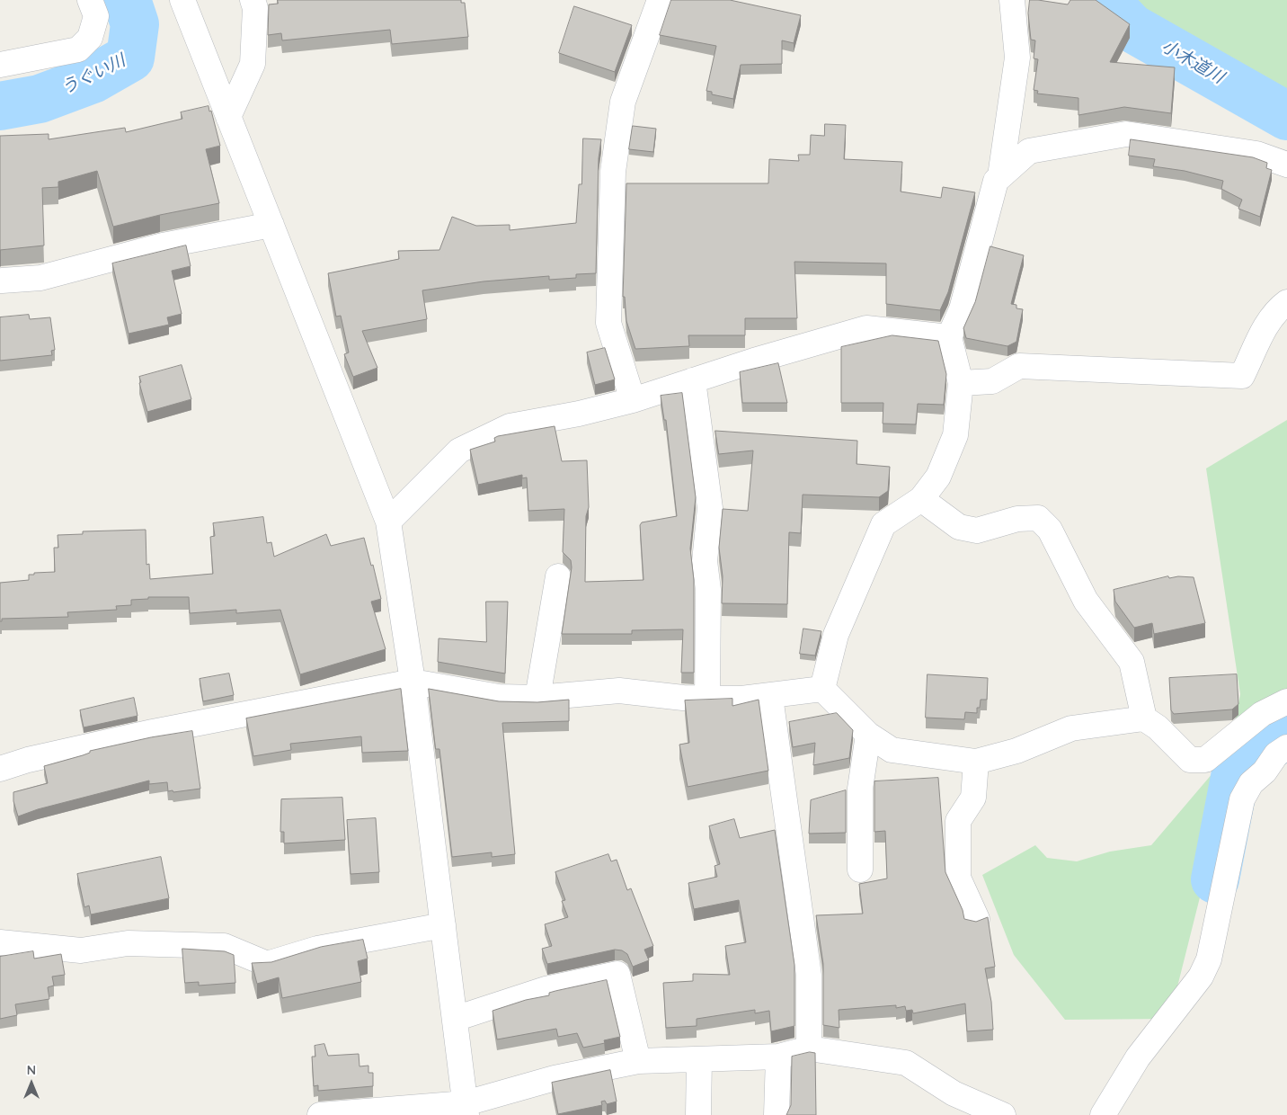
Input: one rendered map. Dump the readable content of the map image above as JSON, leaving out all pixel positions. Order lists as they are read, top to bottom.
{
  "water": ["小木道川", "うぐい川"],
  "north": "top"
}
